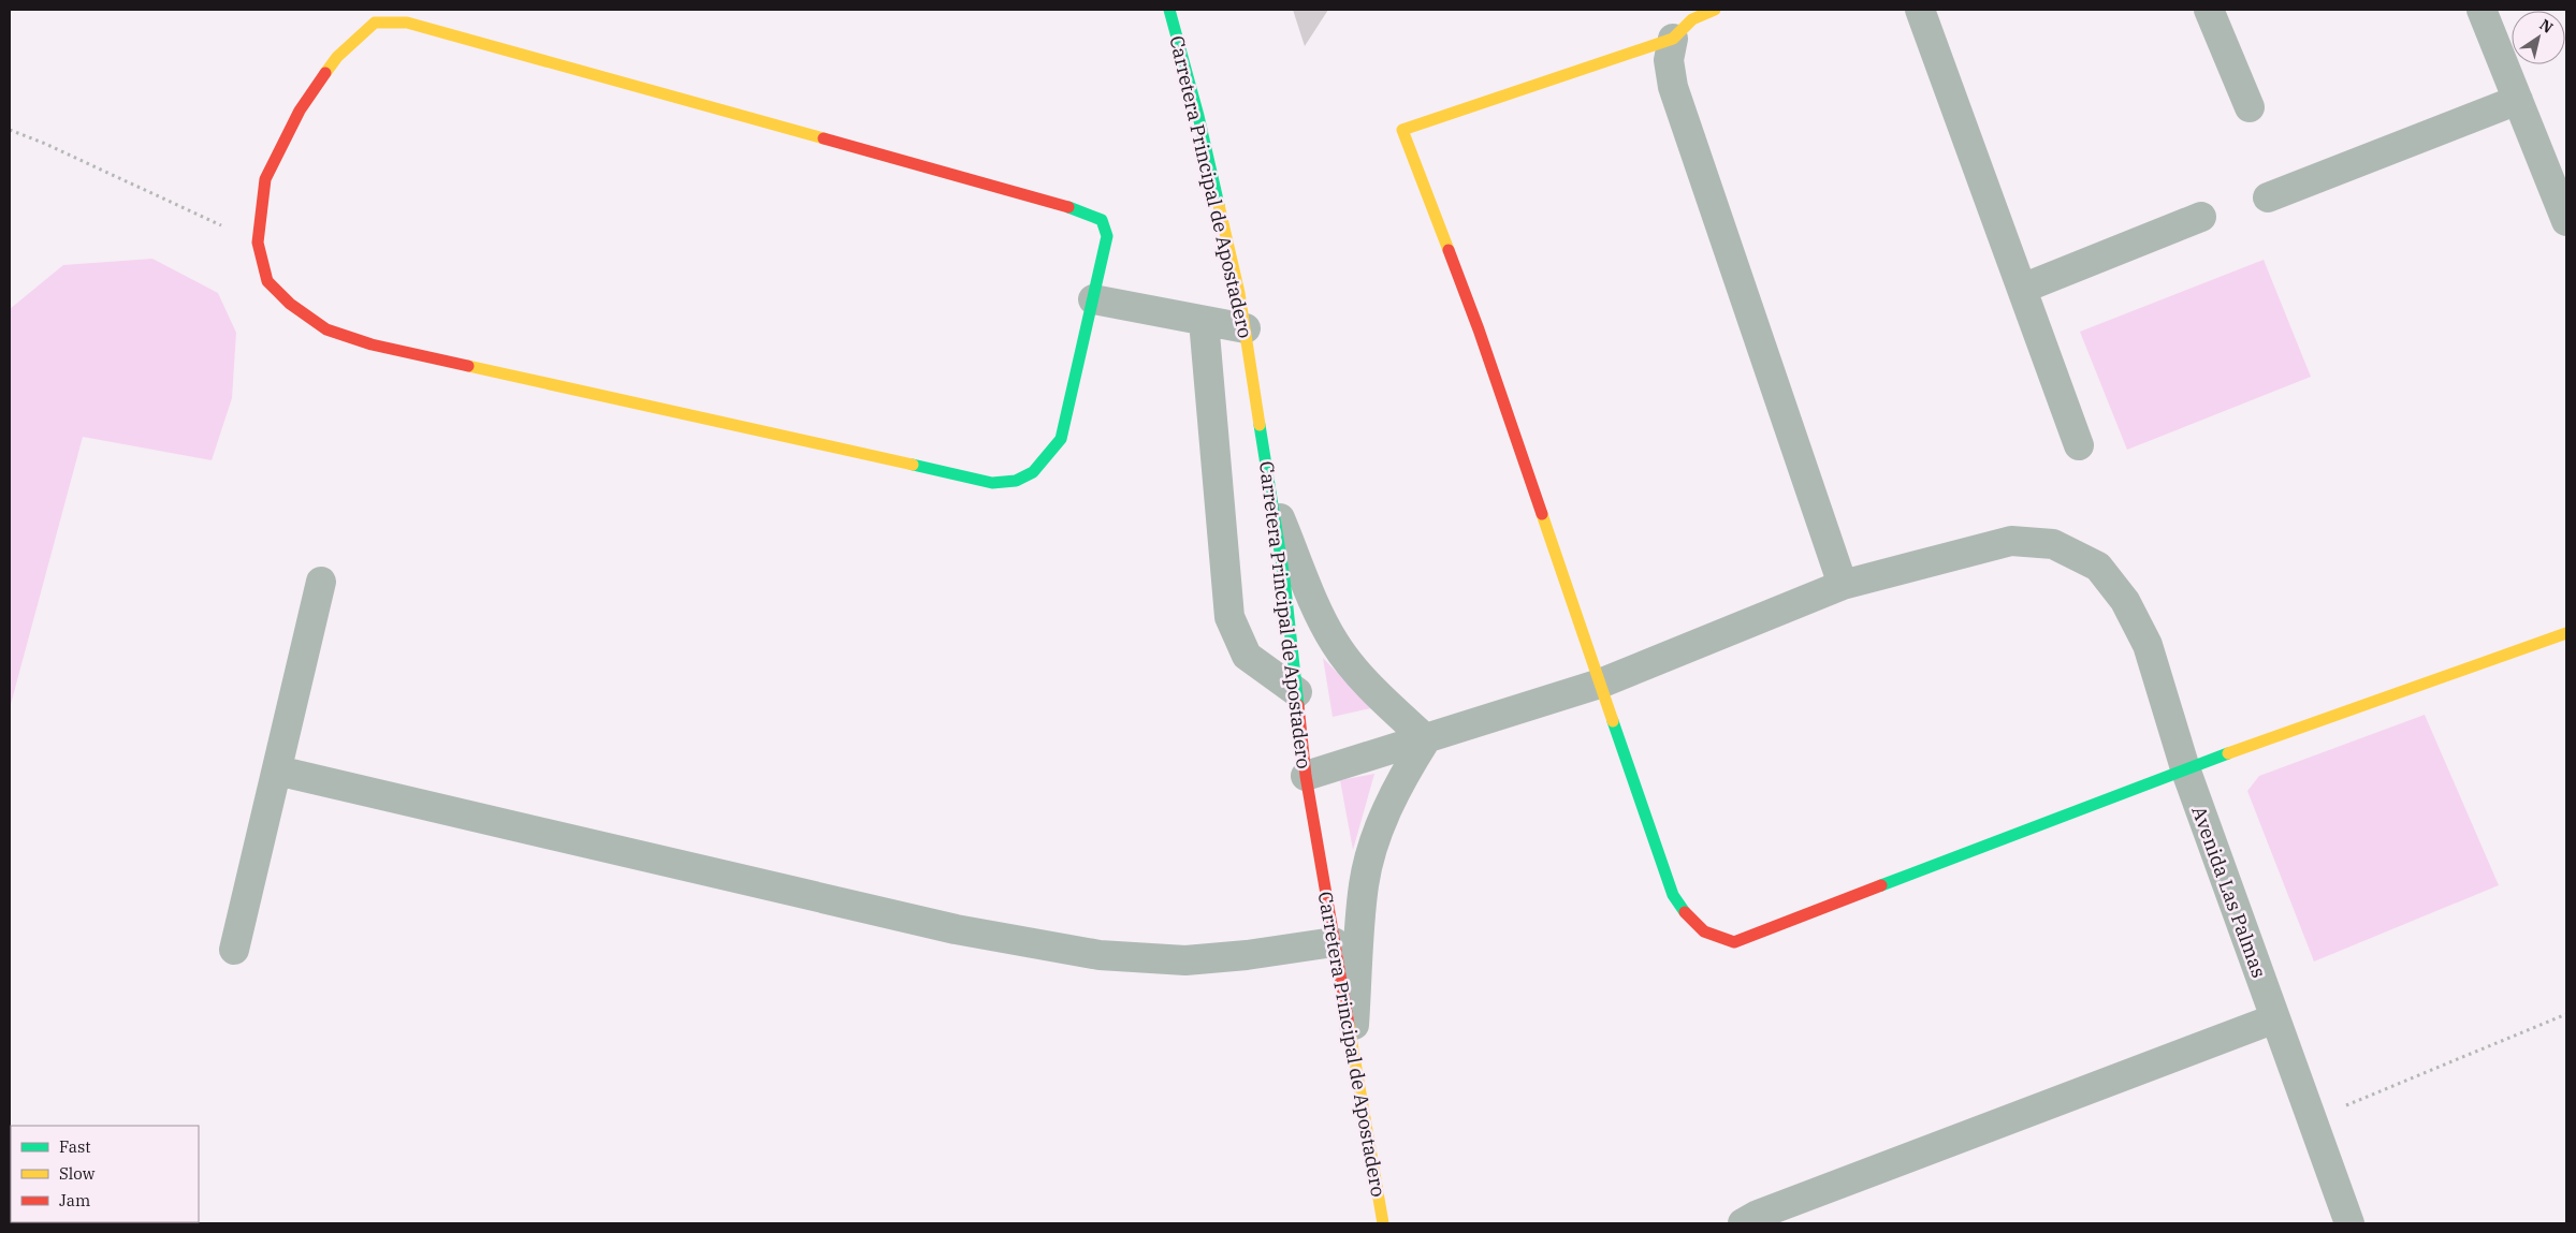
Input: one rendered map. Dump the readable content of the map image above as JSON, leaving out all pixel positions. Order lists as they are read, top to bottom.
{
  "streets": {
    "street": ["Carretera Principal de Apostadero", "Avenida Las Palmas"]
  },
  "legend": ["Fast", "Slow", "Jam"],
  "north": "top right"
}
